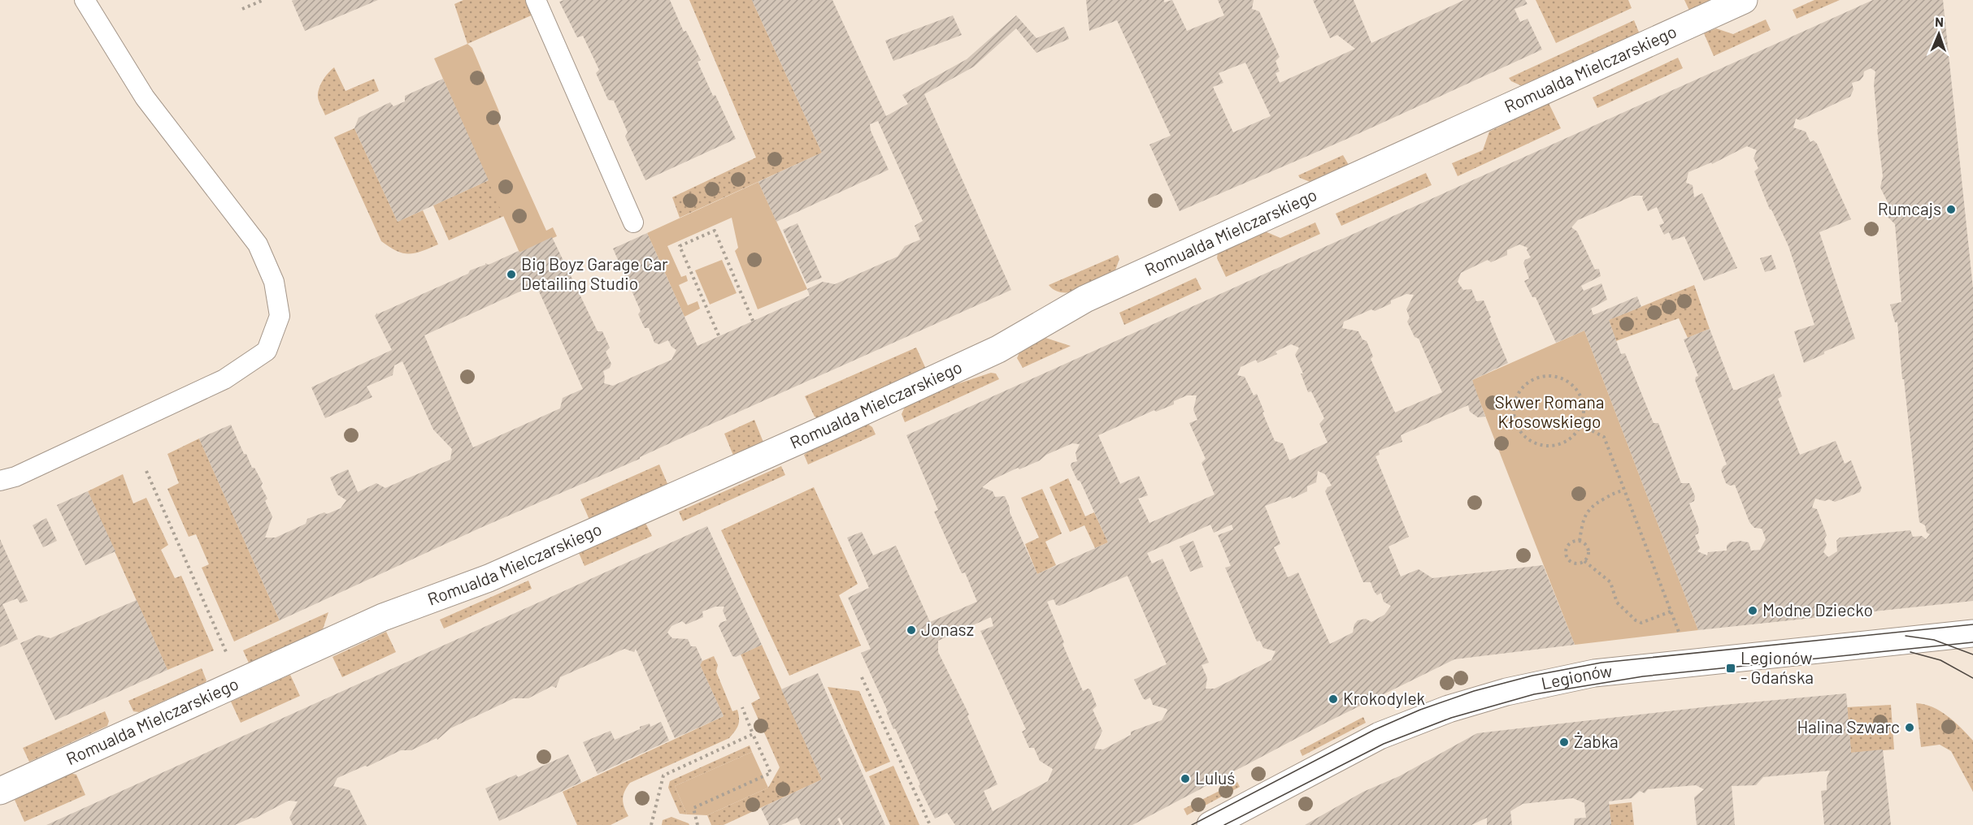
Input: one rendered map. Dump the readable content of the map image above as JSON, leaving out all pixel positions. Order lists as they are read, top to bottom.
{
  "streets": {
    "street": ["Romualda Mielczarskiego", "Legionów"]
  },
  "parks": ["Skwer Romana Kłosowskiego"],
  "places": {
    "other": [
      "Rumcajs",
      "Big Boyz Garage Car Detailing Studio",
      "Modne Dziecko",
      "Jonasz",
      "Krokodylek",
      "Halina Szwarc",
      "Żabka",
      "Luluś"
    ],
    "transit": ["Legionów - Gdańska"]
  },
  "north": "top"
}
